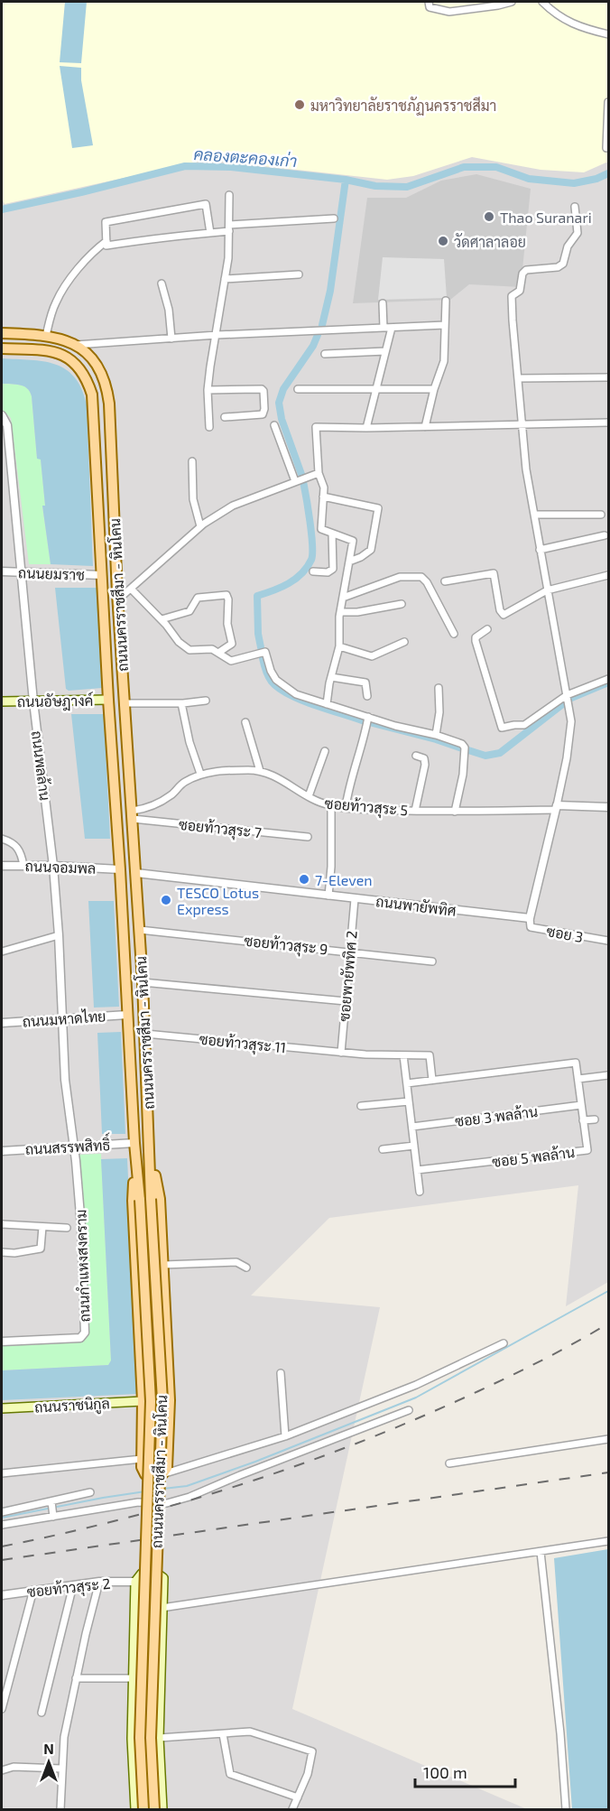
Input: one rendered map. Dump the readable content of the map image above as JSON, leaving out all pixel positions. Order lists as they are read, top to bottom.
{
  "streets": {
    "main road": ["ถนนนครราชสีมา - หินโคน", "ถนนอัษฎางค์", "ถนนราชนิกูล"],
    "street": [
      "ถนนยมราช",
      "ถนนพลล้าน",
      "ซอยท้าวสุระ 5",
      "ซอยท้าวสุระ 7",
      "ถนนจอมพล",
      "ถนนพายัพทิศ",
      "ซอย 3",
      "ซอยท้าวสุระ 9",
      "ซอยพายัพทิศ 2",
      "ถนนมหาดไทย",
      "ซอยท้าวสุระ 11",
      "ซอย 3 พลล้าน",
      "ถนนสรรพสิทธิ์",
      "ซอย 5 พลล้าน",
      "ถนนกำแหงสงคราม",
      "ซอยท้าวสุระ 2"
    ]
  },
  "crossings": [
    ["ถนนยมราช", "ถนนพลล้าน"],
    ["ถนนนครราชสีมา - หินโคน", "ซอยท้าวสุระ 5"],
    ["ถนนนครราชสีมา - หินโคน", "ซอยท้าวสุระ 7"],
    ["ถนนนครราชสีมา - หินโคน", "ถนนพายัพทิศ"],
    ["ถนนนครราชสีมา - หินโคน", "ซอยท้าวสุระ 9"],
    ["ถนนนครราชสีมา - หินโคน", "ซอยท้าวสุระ 11"],
    ["ถนนอัษฎางค์", "ถนนพลล้าน"],
    ["ถนนพลล้าน", "ถนนจอมพล"],
    ["ถนนพลล้าน", "ถนนมหาดไทย"],
    ["ซอยท้าวสุระ 5", "ซอยท้าวสุระ 7"],
    ["ถนนพายัพทิศ", "ซอย 3"],
    ["ถนนพายัพทิศ", "ซอยพายัพทิศ 2"],
    ["ซอยท้าวสุระ 9", "ซอยพายัพทิศ 2"],
    ["ซอยพายัพทิศ 2", "ซอยท้าวสุระ 11"],
    ["ซอยท้าวสุระ 11", "ซอย 5 พลล้าน"],
    ["ซอย 3 พลล้าน", "ซอย 5 พลล้าน"],
    ["ถนนสรรพสิทธิ์", "ถนนกำแหงสงคราม"]
  ],
  "water": ["คลองตะคองเก่า"],
  "places": [
    "มหาวิทยาลัยราชภัฏนครราชสีมา",
    "Thao Suranari",
    "วัดศาลาลอย",
    "7-Eleven",
    "TESCO Lotus Express"
  ],
  "scale_bar": "100 m",
  "north": "top"
}
